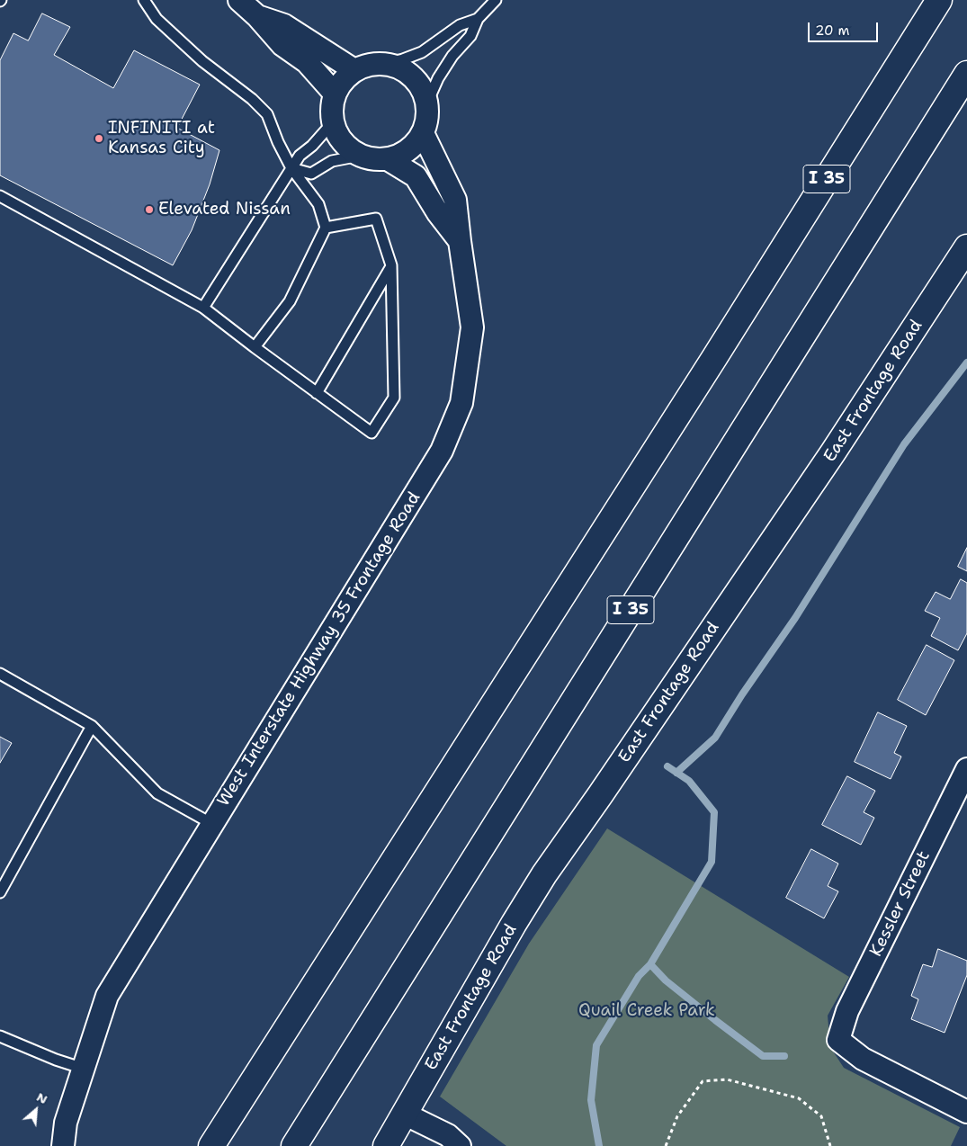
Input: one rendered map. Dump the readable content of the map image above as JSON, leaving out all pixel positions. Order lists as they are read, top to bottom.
{
  "streets": {
    "main road": ["I 35", "East Frontage Road"],
    "street": ["West Interstate Highway 35 Frontage Road", "Kessler Street"]
  },
  "parks": ["Quail Creek Park"],
  "places": ["INFINITI at Kansas City", "Elevated Nissan"],
  "scale_bar": "20 m",
  "north": "top right"
}
